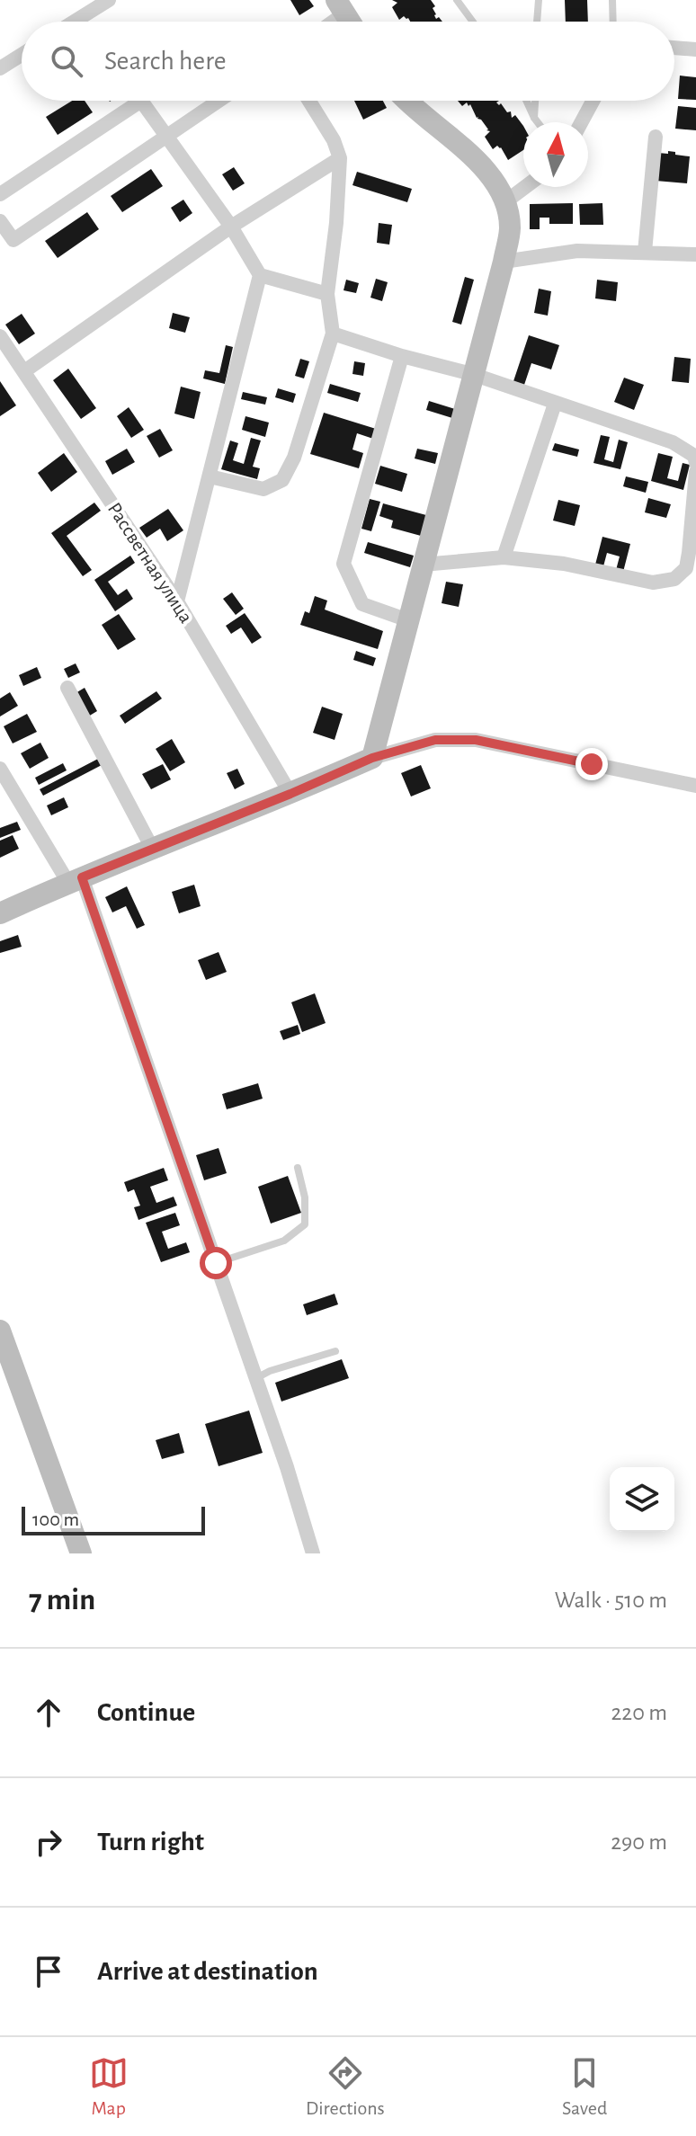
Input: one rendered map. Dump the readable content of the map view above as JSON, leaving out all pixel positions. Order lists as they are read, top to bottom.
{
  "streets": {
    "street": ["Рассветная улица"]
  },
  "scale_bar": "100 m",
  "north": "top",
  "page": {
    "search": "Search here",
    "scale": "100 m",
    "heading": ["7 min", "Walk · 510 m"],
    "list": [
      ["Continue", "220 m"],
      ["Turn right", "290 m"],
      "Arrive at destination"
    ],
    "nav": ["Map", "Directions", "Saved"]
  }
}
